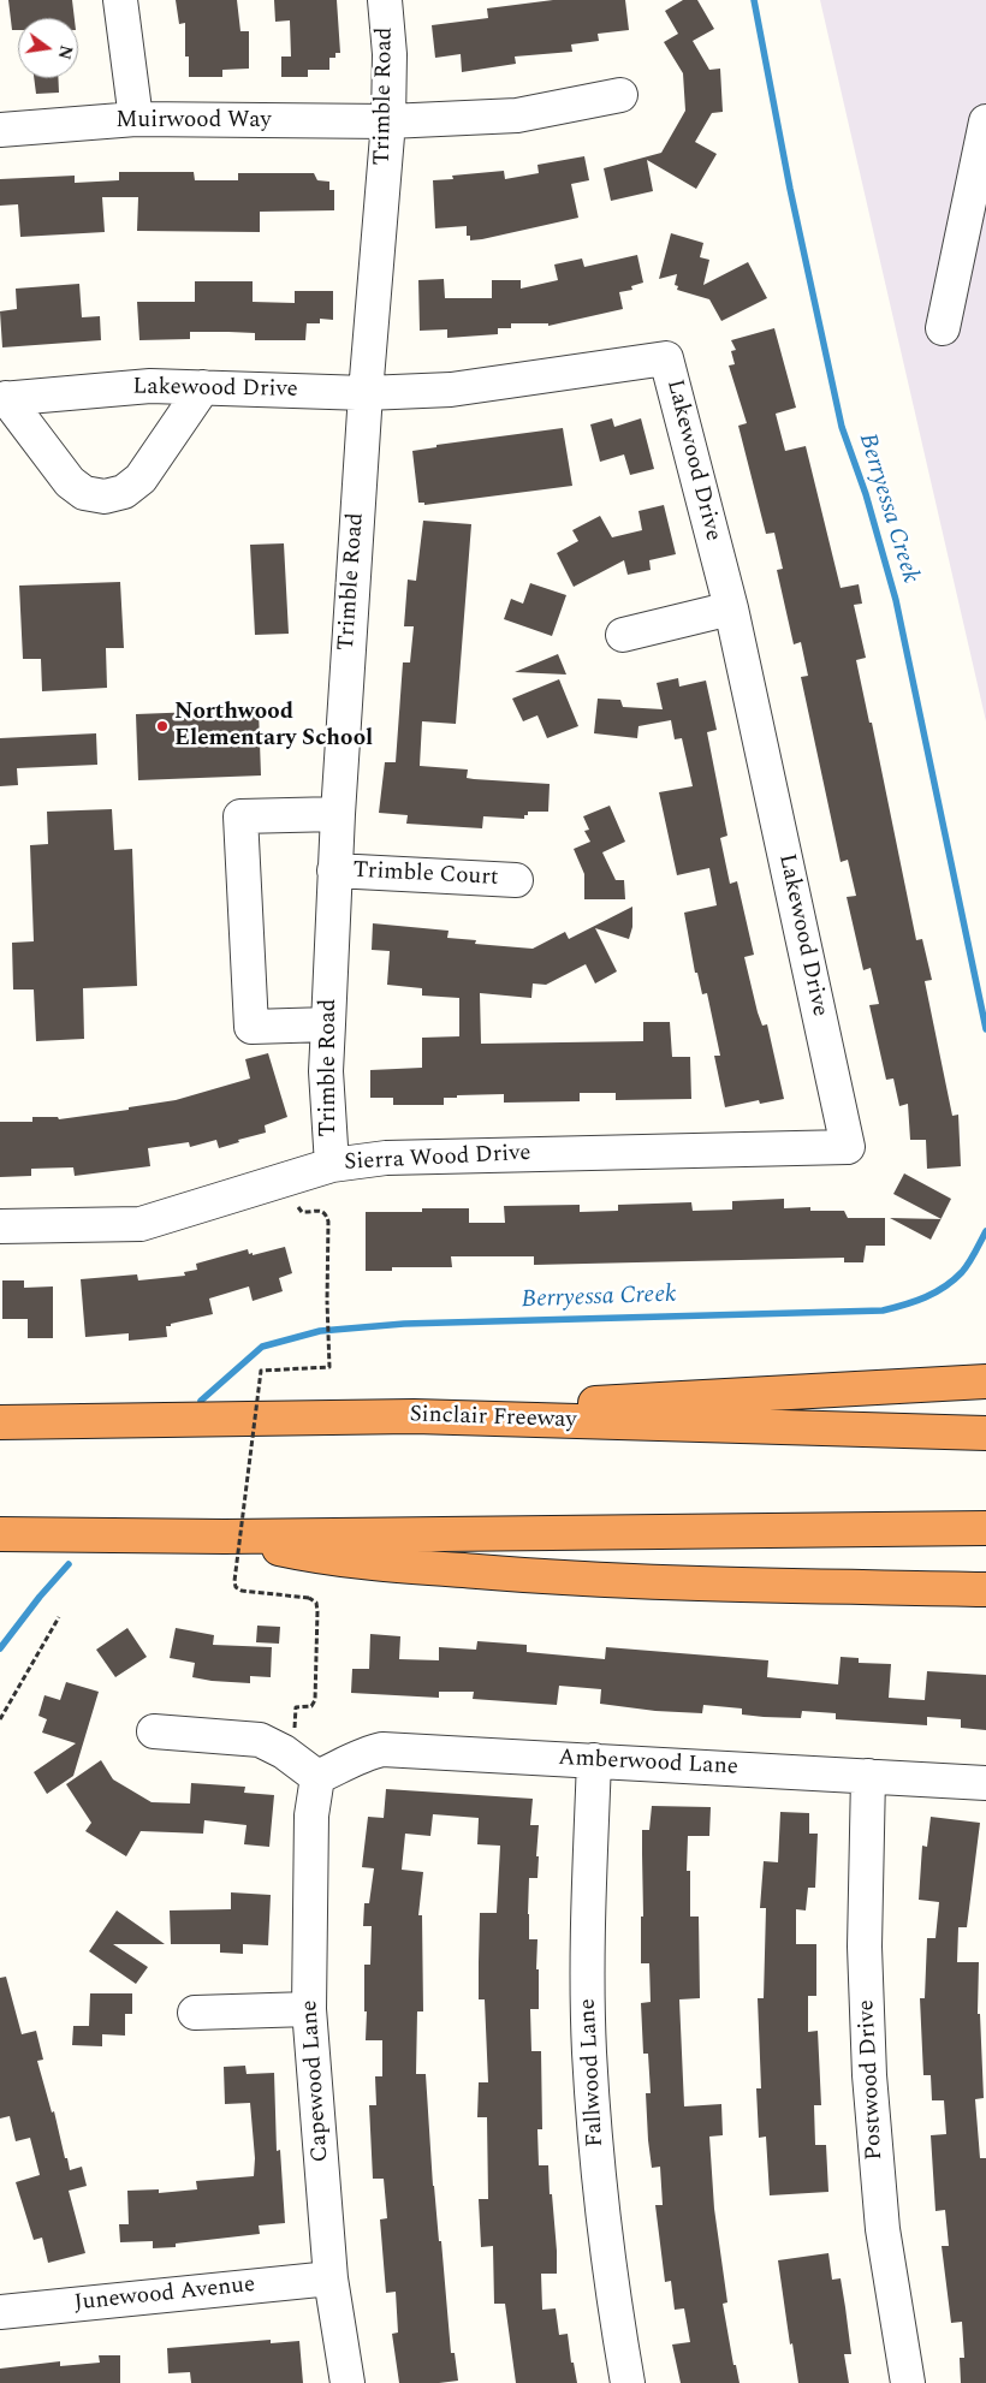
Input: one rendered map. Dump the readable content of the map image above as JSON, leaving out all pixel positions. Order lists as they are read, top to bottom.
{
  "streets": {
    "highway": ["Sinclair Freeway"],
    "street": [
      "Trimble Road",
      "Muirwood Way",
      "Lakewood Drive",
      "Trimble Court",
      "Sierra Wood Drive",
      "Amberwood Lane",
      "Fallwood Lane",
      "Postwood Drive",
      "Capewood Lane",
      "Junewood Avenue"
    ]
  },
  "crossings": [
    ["Trimble Road", "Muirwood Way"],
    ["Trimble Road", "Lakewood Drive"],
    ["Trimble Road", "Trimble Court"],
    ["Trimble Road", "Sierra Wood Drive"],
    ["Lakewood Drive", "Sierra Wood Drive"],
    ["Amberwood Lane", "Fallwood Lane"],
    ["Amberwood Lane", "Postwood Drive"],
    ["Amberwood Lane", "Capewood Lane"],
    ["Capewood Lane", "Junewood Avenue"]
  ],
  "water": ["Berryessa Creek"],
  "places": ["Northwood Elementary School"],
  "north": "right"
}
